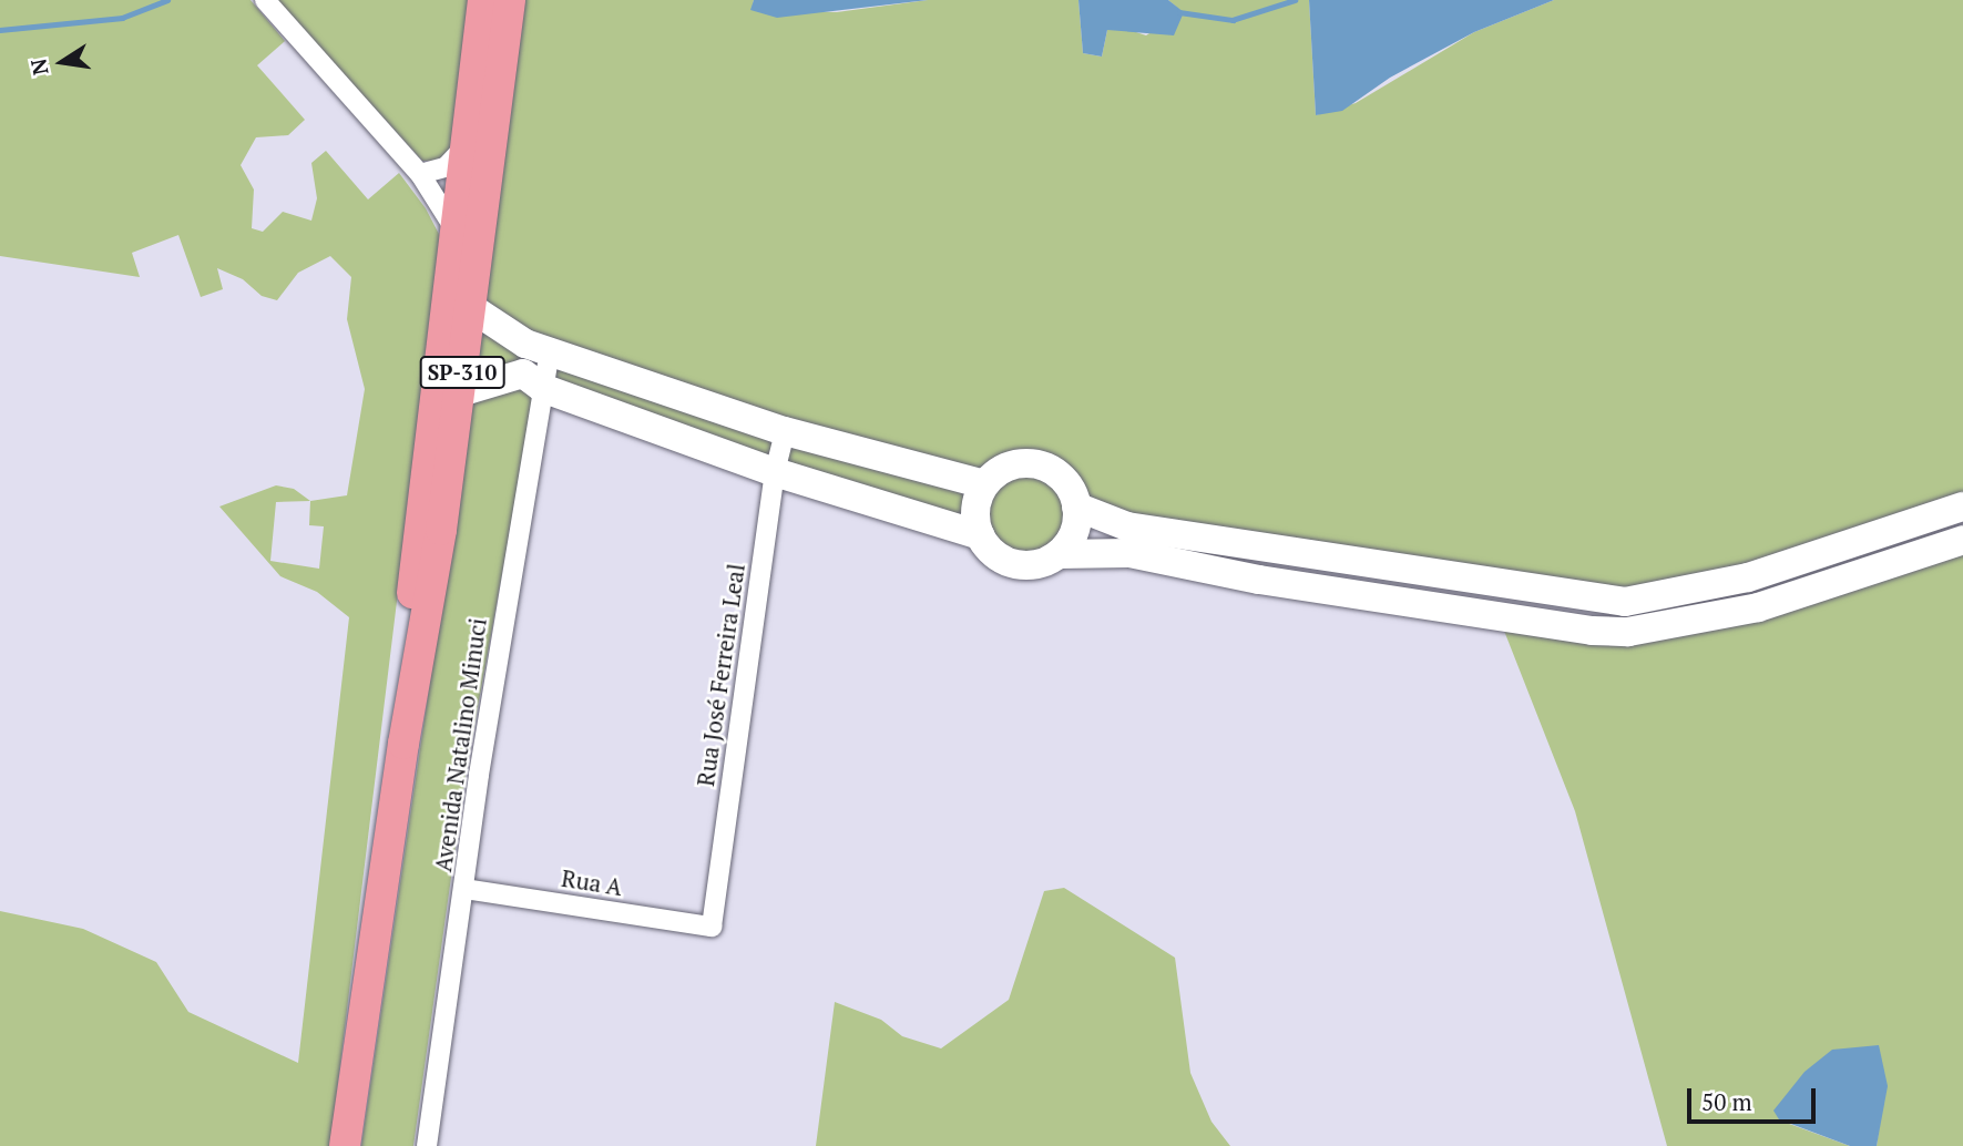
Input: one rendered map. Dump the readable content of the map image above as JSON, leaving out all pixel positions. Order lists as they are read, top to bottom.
{
  "streets": {
    "main road": ["SP-310"],
    "street": ["Rua José Ferreira Leal", "Avenida Natalino Minuci", "Rua A"]
  },
  "crossings": [
    ["Rua José Ferreira Leal", "Rua A"],
    ["Avenida Natalino Minuci", "Rua A"]
  ],
  "scale_bar": "50 m",
  "north": "left"
}
